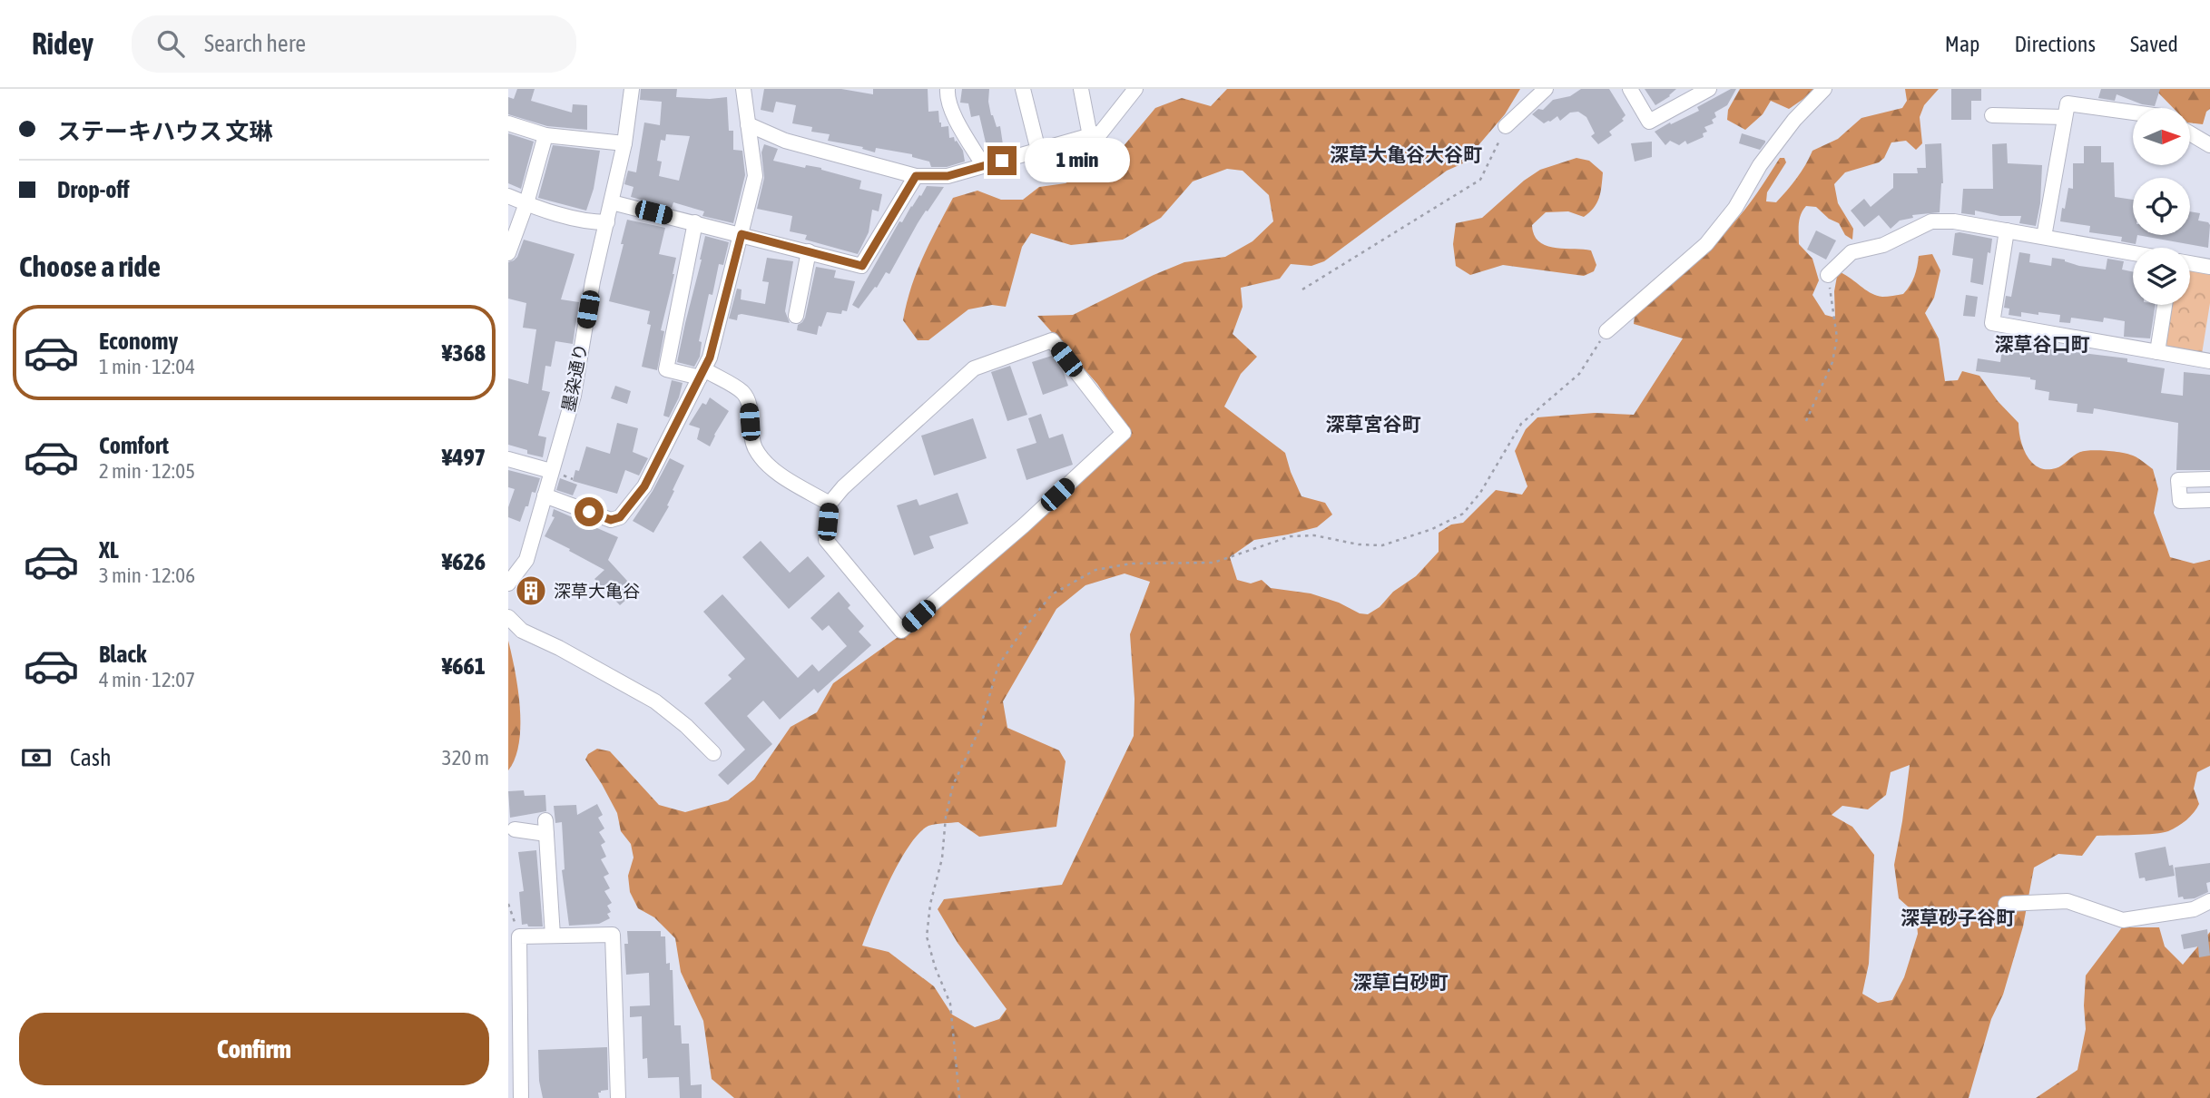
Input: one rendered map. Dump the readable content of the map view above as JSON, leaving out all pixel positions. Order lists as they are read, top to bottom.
{
  "streets": {
    "street": ["墨染通り"]
  },
  "districts": [
    "深草大亀谷大谷町",
    "深草谷口町",
    "深草宮谷町",
    "深草砂子谷町",
    "深草白砂町"
  ],
  "places": {
    "building": ["深草大亀谷"]
  },
  "north": "right",
  "page": {
    "header": "Ridey",
    "search": "Search here",
    "nav": ["Map", "Directions", "Saved"],
    "banner": ["ステーキハウス 文琳", "Drop-off"],
    "bubble": "1 min",
    "heading": "Choose a ride",
    "list": [
      {
        "name": "Economy",
        "note": "1 min · 12:04",
        "value": "¥368"
      },
      {
        "name": "Comfort",
        "note": "2 min · 12:05",
        "value": "¥497"
      },
      {
        "name": "XL",
        "note": "3 min · 12:06",
        "value": "¥626"
      },
      {
        "name": "Black",
        "note": "4 min · 12:07",
        "value": "¥661"
      }
    ],
    "pay": ["Cash", "320 m"],
    "buttons": "Confirm"
  }
}
